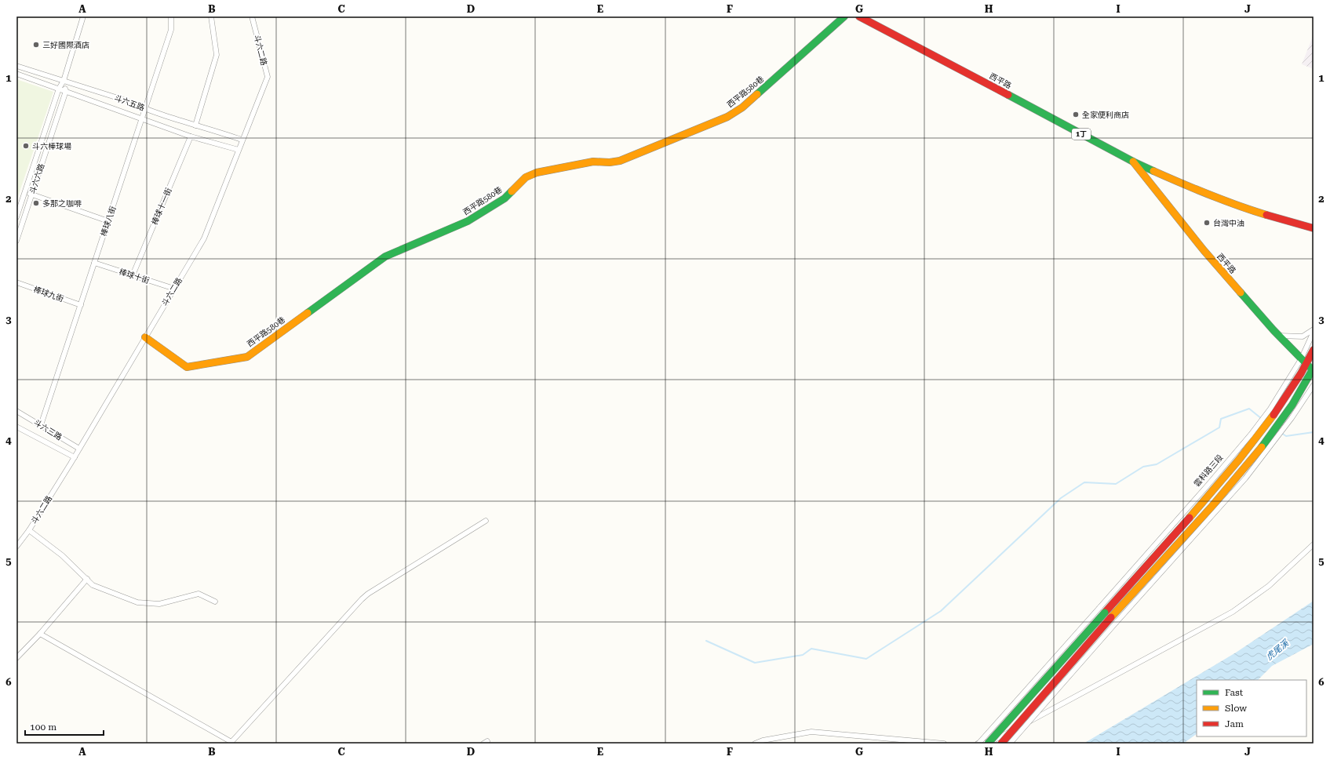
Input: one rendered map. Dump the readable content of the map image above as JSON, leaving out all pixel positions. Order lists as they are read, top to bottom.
{
  "streets": {
    "main road": ["西平路", "西平路580巷", "1丁"],
    "street": [
      "斗六二路",
      "斗六五路",
      "斗六六路",
      "棒球十一街",
      "棒球八街",
      "棒球十街",
      "棒球九街",
      "斗六三路"
    ]
  },
  "crossings": [
    ["斗六二路", "西平路580巷"],
    ["斗六二路", "斗六五路"],
    ["斗六二路", "棒球十街"],
    ["斗六二路", "斗六三路"],
    ["斗六五路", "斗六六路"],
    ["斗六五路", "棒球十一街"],
    ["斗六五路", "棒球八街"],
    ["棒球十一街", "棒球十街"],
    ["棒球八街", "棒球十街"],
    ["棒球八街", "棒球九街"],
    ["棒球八街", "斗六三路"]
  ],
  "water": ["虎尾溪"],
  "places": [
    "三好國際酒店",
    "全家便利商店",
    "斗六棒球場",
    "多那之咖啡",
    "台灣中油"
  ],
  "legend": ["Fast", "Slow", "Jam"],
  "scale_bar": "100 m",
  "grid": {
    "columns": [
      "A",
      "B",
      "C",
      "D",
      "E",
      "F",
      "G",
      "H",
      "I",
      "J"
    ],
    "rows": [
      "1",
      "2",
      "3",
      "4",
      "5",
      "6"
    ]
  }
}
